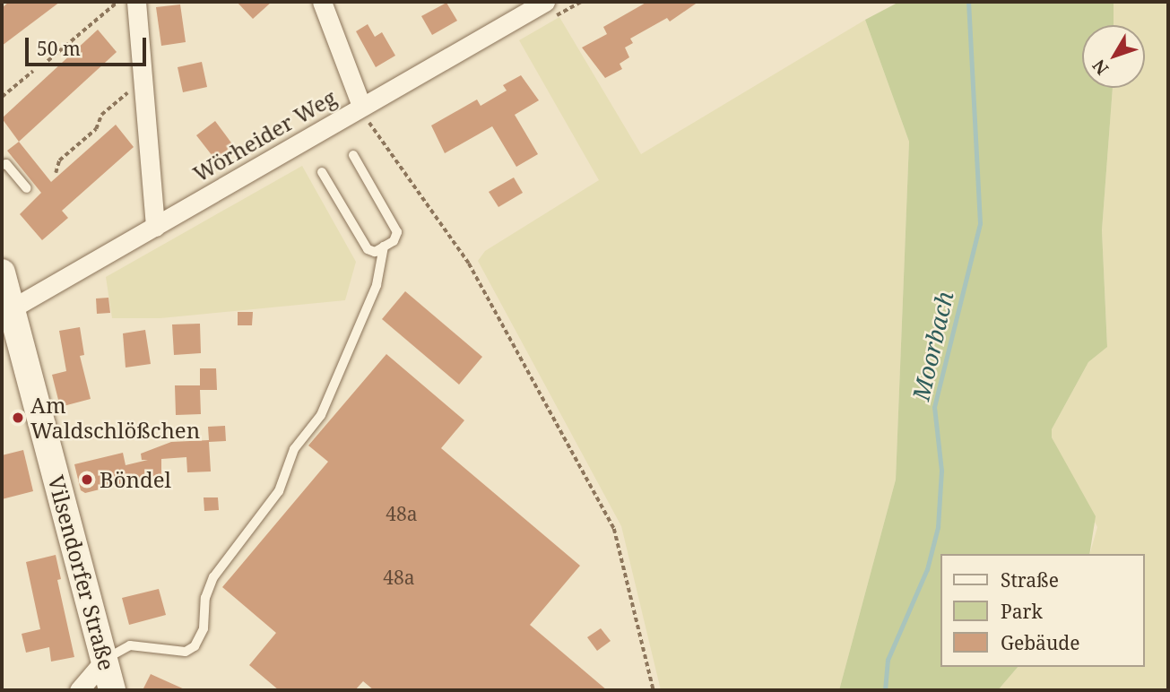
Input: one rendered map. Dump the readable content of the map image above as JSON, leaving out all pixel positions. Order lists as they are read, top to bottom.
{
  "streets": {
    "main road": ["Vilsendorfer Straße"],
    "street": ["Wörheider Weg"]
  },
  "crossings": [
    ["Wörheider Weg", "Vilsendorfer Straße"]
  ],
  "water": ["Moorbach"],
  "places": ["Am Waldschlößchen", "Böndel"],
  "house_numbers": ["48a", "48a"],
  "legend": ["Straße", "Park", "Gebäude"],
  "scale_bar": "50 m",
  "north": "bottom left"
}
